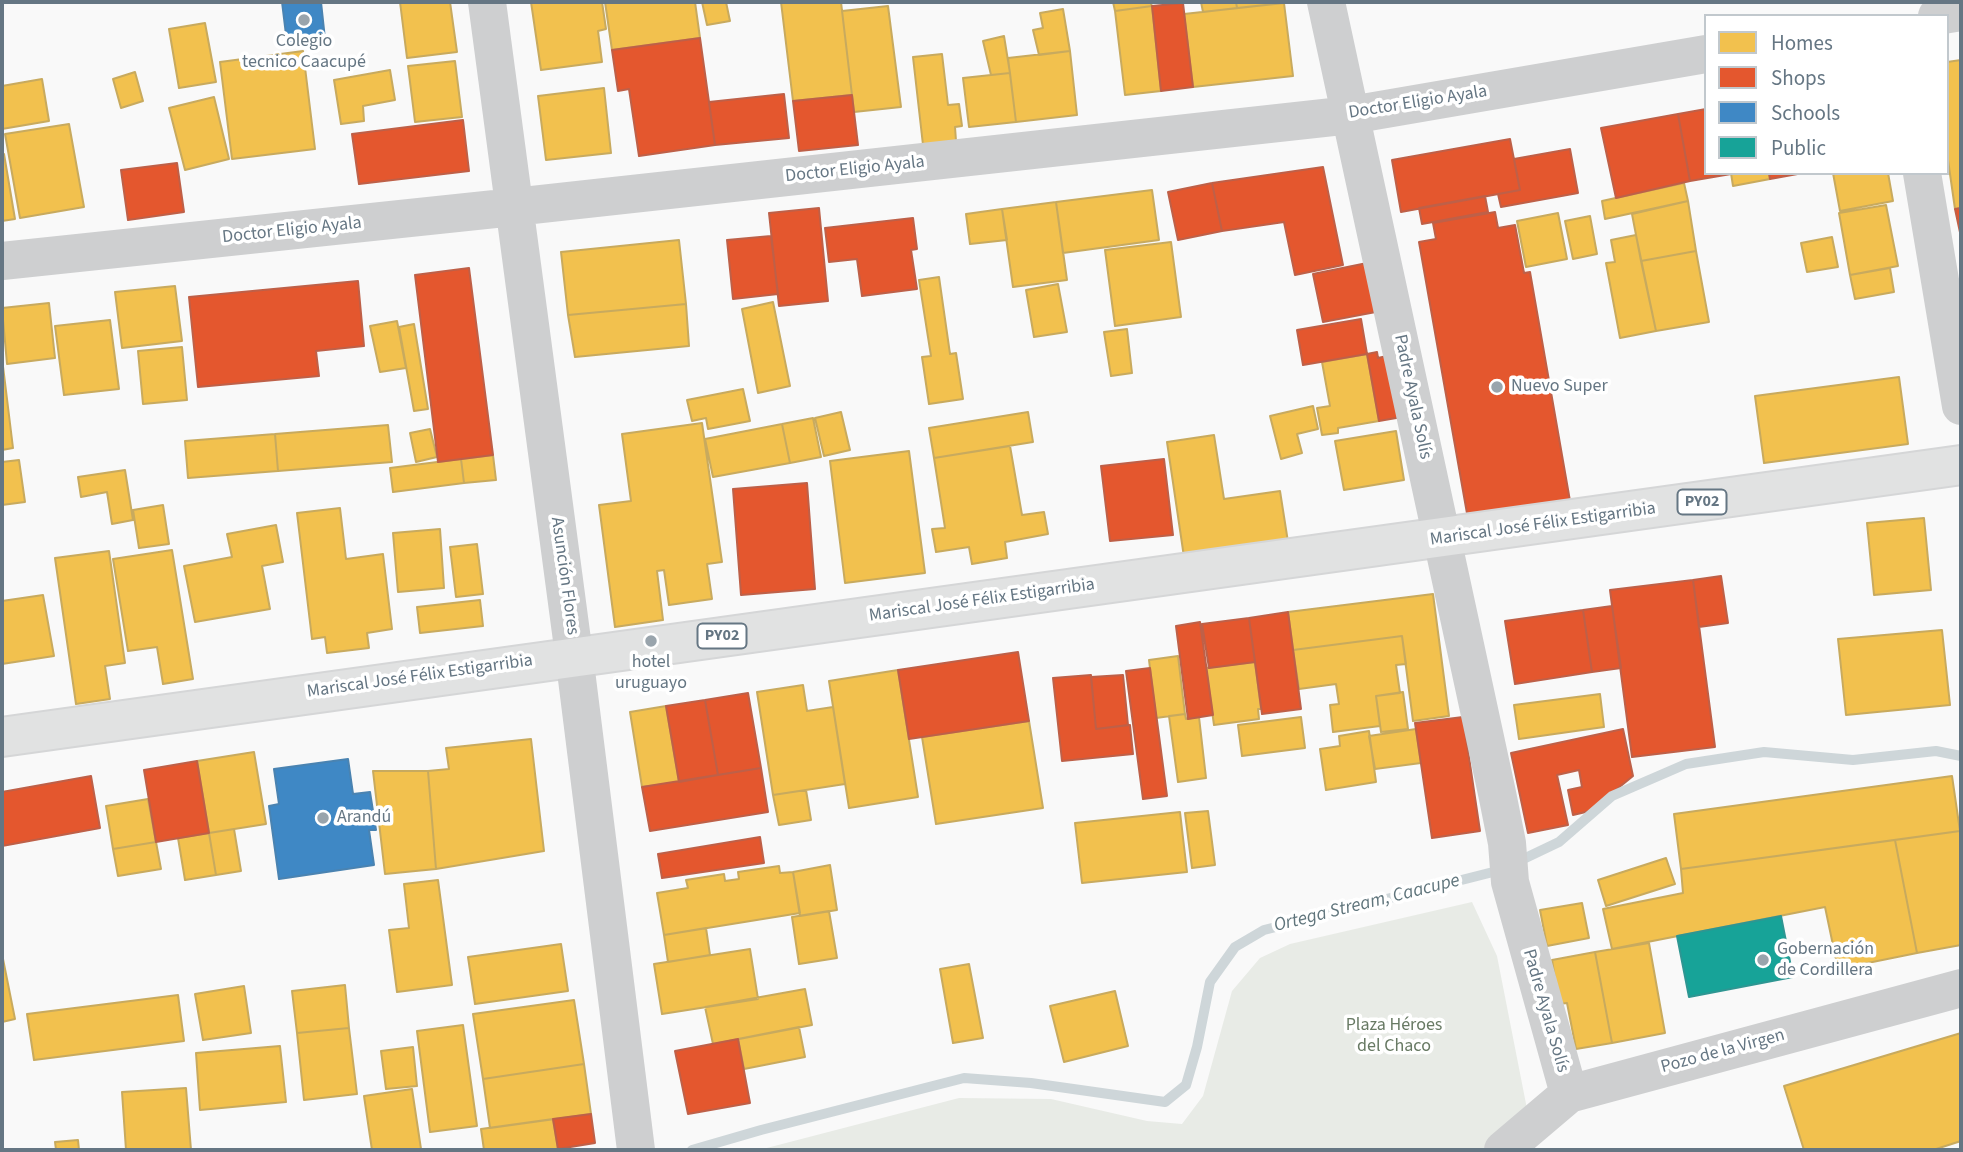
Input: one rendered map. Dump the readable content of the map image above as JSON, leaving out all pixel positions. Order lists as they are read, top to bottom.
{
  "streets": {
    "main road": ["PY02", "Mariscal José Félix Estigarribia"],
    "street": [
      "Doctor Eligio Ayala",
      "Padre Ayala Solís",
      "Asunción Flores",
      "Pozo de la Virgen"
    ]
  },
  "crossings": [
    ["Doctor Eligio Ayala", "Padre Ayala Solís"],
    ["Doctor Eligio Ayala", "Asunción Flores"],
    ["Padre Ayala Solís", "Mariscal José Félix Estigarribia"],
    ["Padre Ayala Solís", "Pozo de la Virgen"],
    ["Mariscal José Félix Estigarribia", "Asunción Flores"]
  ],
  "water": ["Ortega Stream, Caacupe"],
  "parks": ["Plaza Héroes del Chaco"],
  "places": [
    "Colegio tecnico Caacupé",
    "Nuevo Super",
    "hotel uruguayo",
    "Arandú",
    "Gobernación de Cordillera"
  ],
  "legend": [
    "Homes",
    "Shops",
    "Schools",
    "Public"
  ]
}
